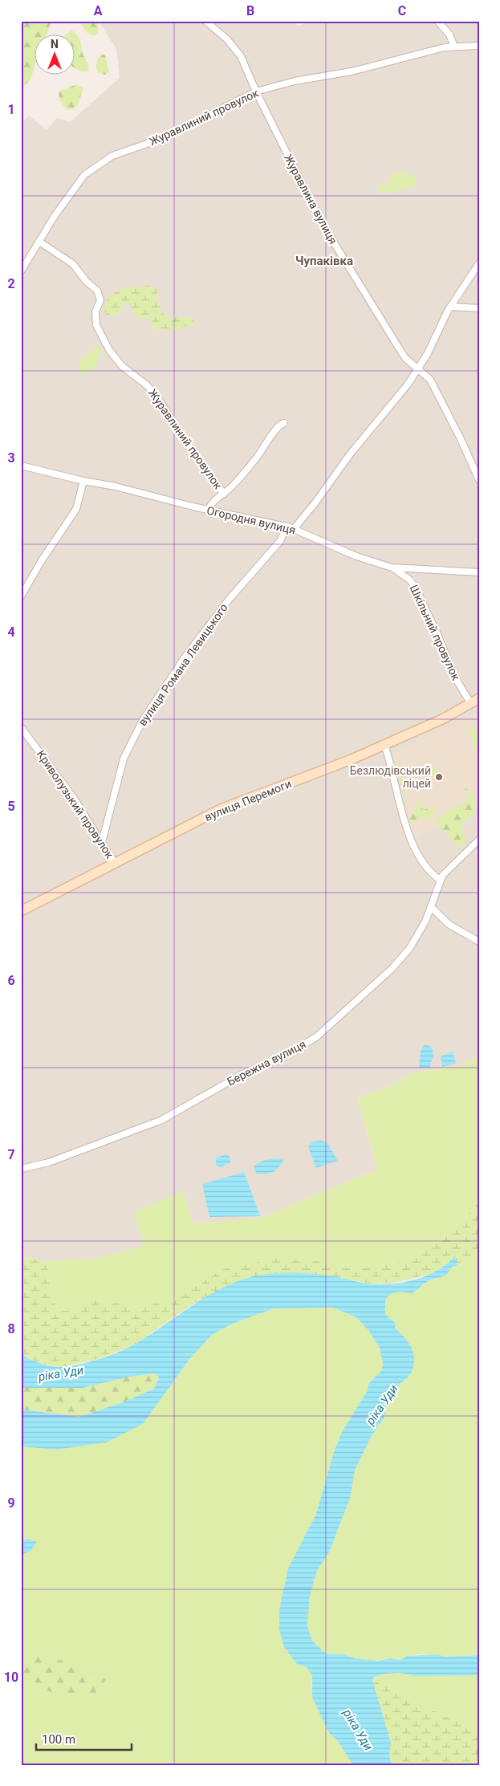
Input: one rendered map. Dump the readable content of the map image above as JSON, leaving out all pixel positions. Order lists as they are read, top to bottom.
{
  "streets": {
    "street": [
      "Журавлиний провулок",
      "Журавлина вулиця",
      "Огородня вулиця",
      "Шкільний провулок",
      "вулиця Романа Левицького",
      "вулиця Перемоги",
      "Криволузький провулок",
      "Бережна вулиця"
    ]
  },
  "crossings": [
    ["Журавлиний провулок", "Журавлина вулиця"],
    ["Огородня вулиця", "Шкільний провулок"],
    ["Огородня вулиця", "вулиця Романа Левицького"],
    ["Шкільний провулок", "вулиця Перемоги"],
    ["вулиця Романа Левицького", "Криволузький провулок"],
    ["вулиця Перемоги", "Криволузький провулок"]
  ],
  "districts": ["Чупаківка"],
  "water": ["ріка Уди"],
  "places": ["Безлюдівський ліцей"],
  "scale_bar": "100 m",
  "north": "top",
  "grid": {
    "columns": ["A", "B", "C"],
    "rows": [
      "1",
      "2",
      "3",
      "4",
      "5",
      "6",
      "7",
      "8",
      "9",
      "10"
    ]
  }
}
